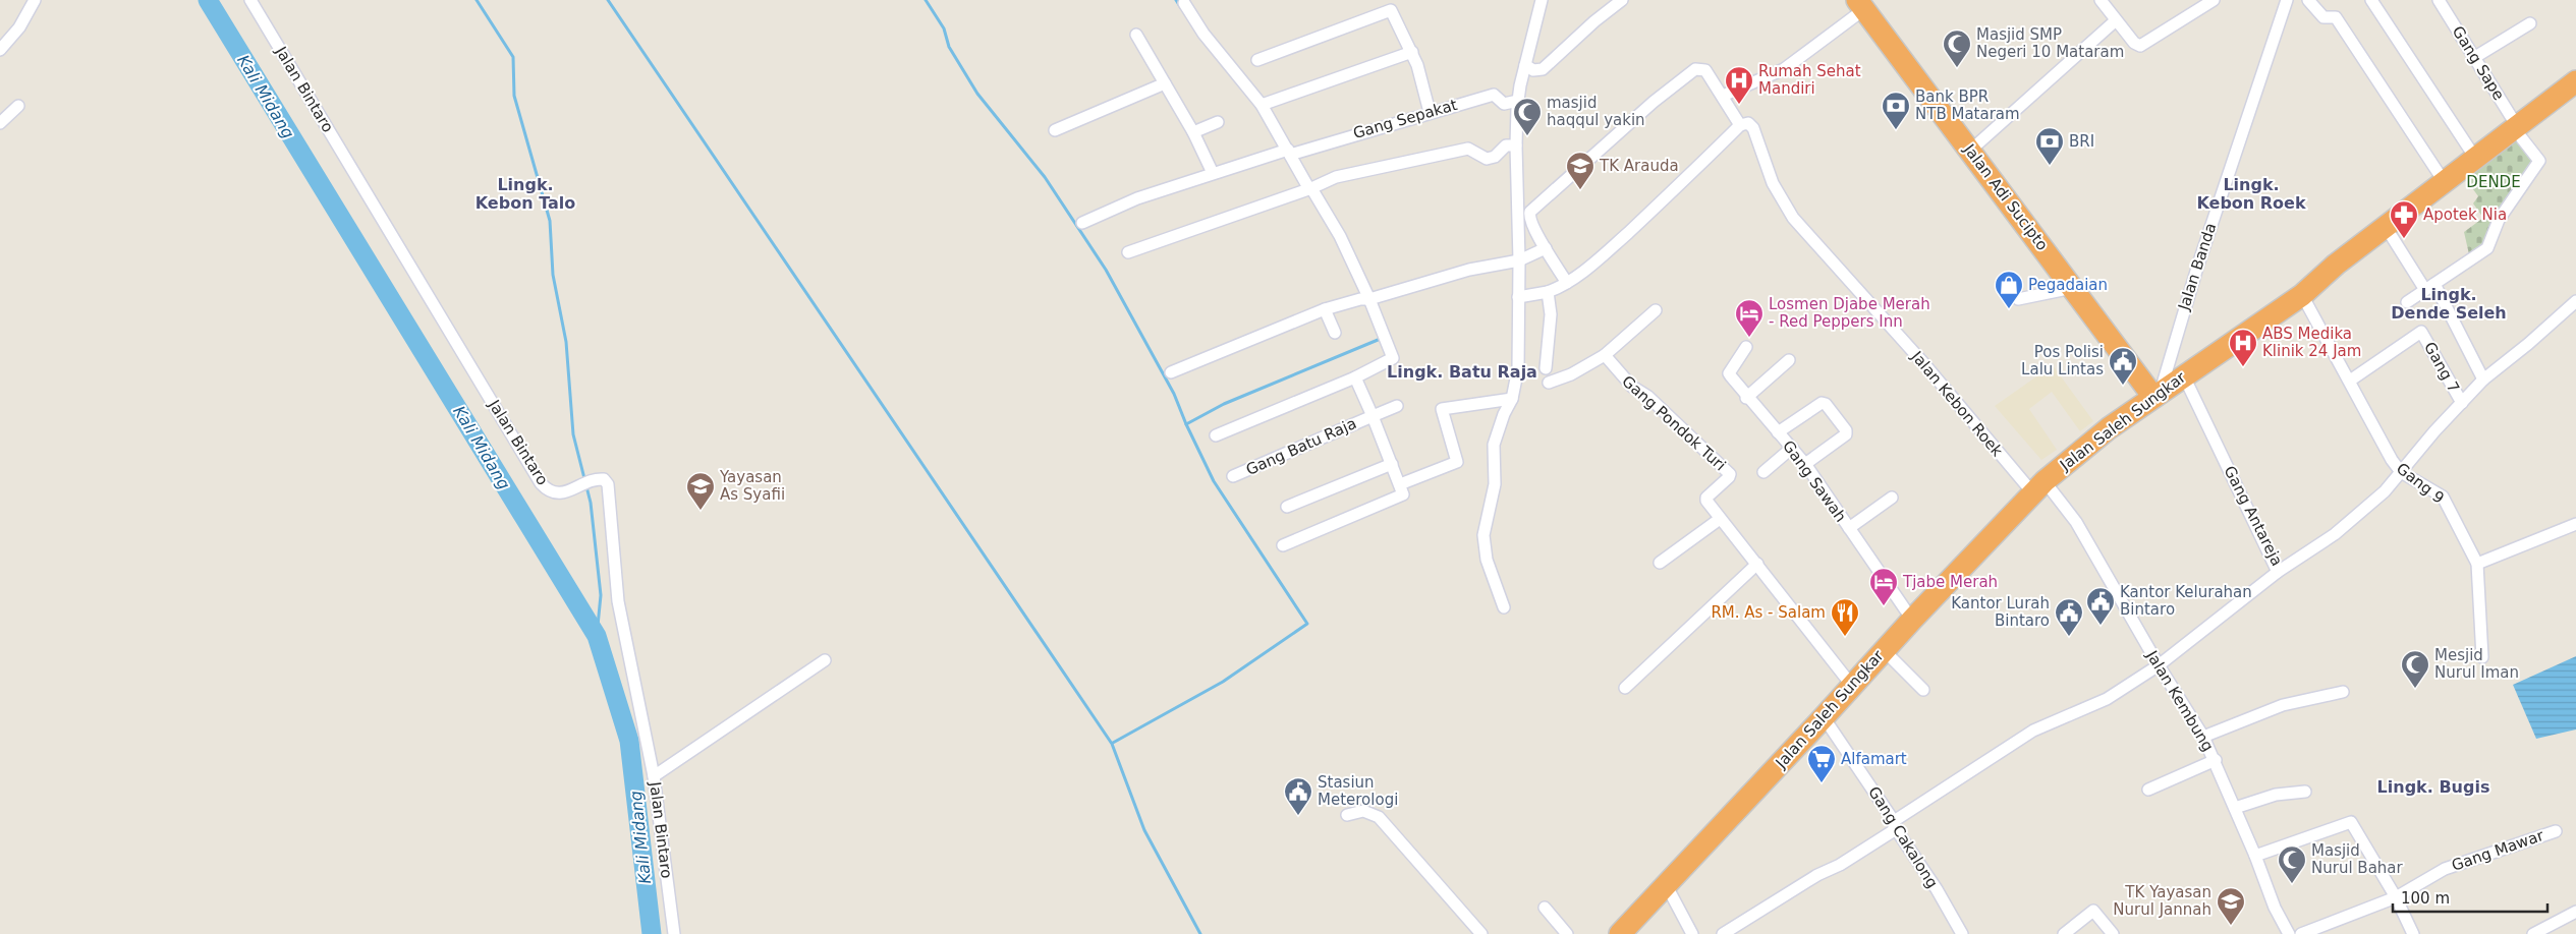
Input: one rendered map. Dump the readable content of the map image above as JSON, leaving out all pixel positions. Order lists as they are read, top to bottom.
{
  "streets": {
    "highway": ["Jalan Adi Sucipto", "Jalan Saleh Sungkar"],
    "street": [
      "Gang Sape",
      "Jalan Bintaro",
      "Gang Sepakat",
      "Jalan Banda",
      "Gang 7",
      "Jalan Kebon Roek",
      "Gang Pondok Turi",
      "Gang Batu Raja",
      "Gang Sawah",
      "Gang 9",
      "Gang Antareja",
      "Jalan Kembung",
      "Gang Cakalong",
      "Gang Mawar"
    ]
  },
  "crossings": [
    ["Gang Sape", "Jalan Saleh Sungkar"],
    ["Jalan Adi Sucipto", "Jalan Banda"],
    ["Jalan Adi Sucipto", "Jalan Saleh Sungkar"],
    ["Jalan Banda", "Jalan Saleh Sungkar"],
    ["Gang 7", "Gang 9"],
    ["Gang 7", "Gang Antareja"],
    ["Jalan Kebon Roek", "Jalan Saleh Sungkar"],
    ["Jalan Kebon Roek", "Jalan Kembung"],
    ["Jalan Saleh Sungkar", "Gang Pondok Turi"],
    ["Jalan Saleh Sungkar", "Gang Sawah"],
    ["Jalan Saleh Sungkar", "Gang 9"],
    ["Jalan Saleh Sungkar", "Gang Antareja"],
    ["Jalan Saleh Sungkar", "Jalan Kembung"],
    ["Jalan Saleh Sungkar", "Gang Cakalong"],
    ["Gang 9", "Gang Antareja"]
  ],
  "districts": [
    "Lingk. Kebon Talo",
    "Lingk. Kebon Roek",
    "Lingk. Dende Seleh",
    "Lingk. Batu Raja",
    "Lingk. Bugis"
  ],
  "water": ["Kali Midang"],
  "parks": ["DENDE"],
  "places": {
    "mosque": [
      "Masjid SMP Negeri 10 Mataram",
      "masjid haqqul yakin",
      "Mesjid Nurul Iman",
      "Masjid Nurul Bahar"
    ],
    "hospital": ["Rumah Sehat Mandiri", "ABS Medika Klinik 24 Jam"],
    "bank": ["Bank BPR NTB Mataram", "BRI"],
    "school or university": ["TK Arauda", "Yayasan As Syafii", "TK Yayasan Nurul Jannah"],
    "pharmacy": ["Apotek Nia"],
    "shop": ["Pegadaian"],
    "hotel": ["Losmen Djabe Merah - Red Peppers Inn", "Tjabe Merah"],
    "public building": [
      "Pos Polisi Lalu Lintas",
      "Kantor Kelurahan Bintaro",
      "Kantor Lurah Bintaro",
      "Stasiun Meterologi"
    ],
    "restaurant": ["RM. As - Salam"],
    "supermarket": ["Alfamart"]
  },
  "scale_bar": "100 m"
}
